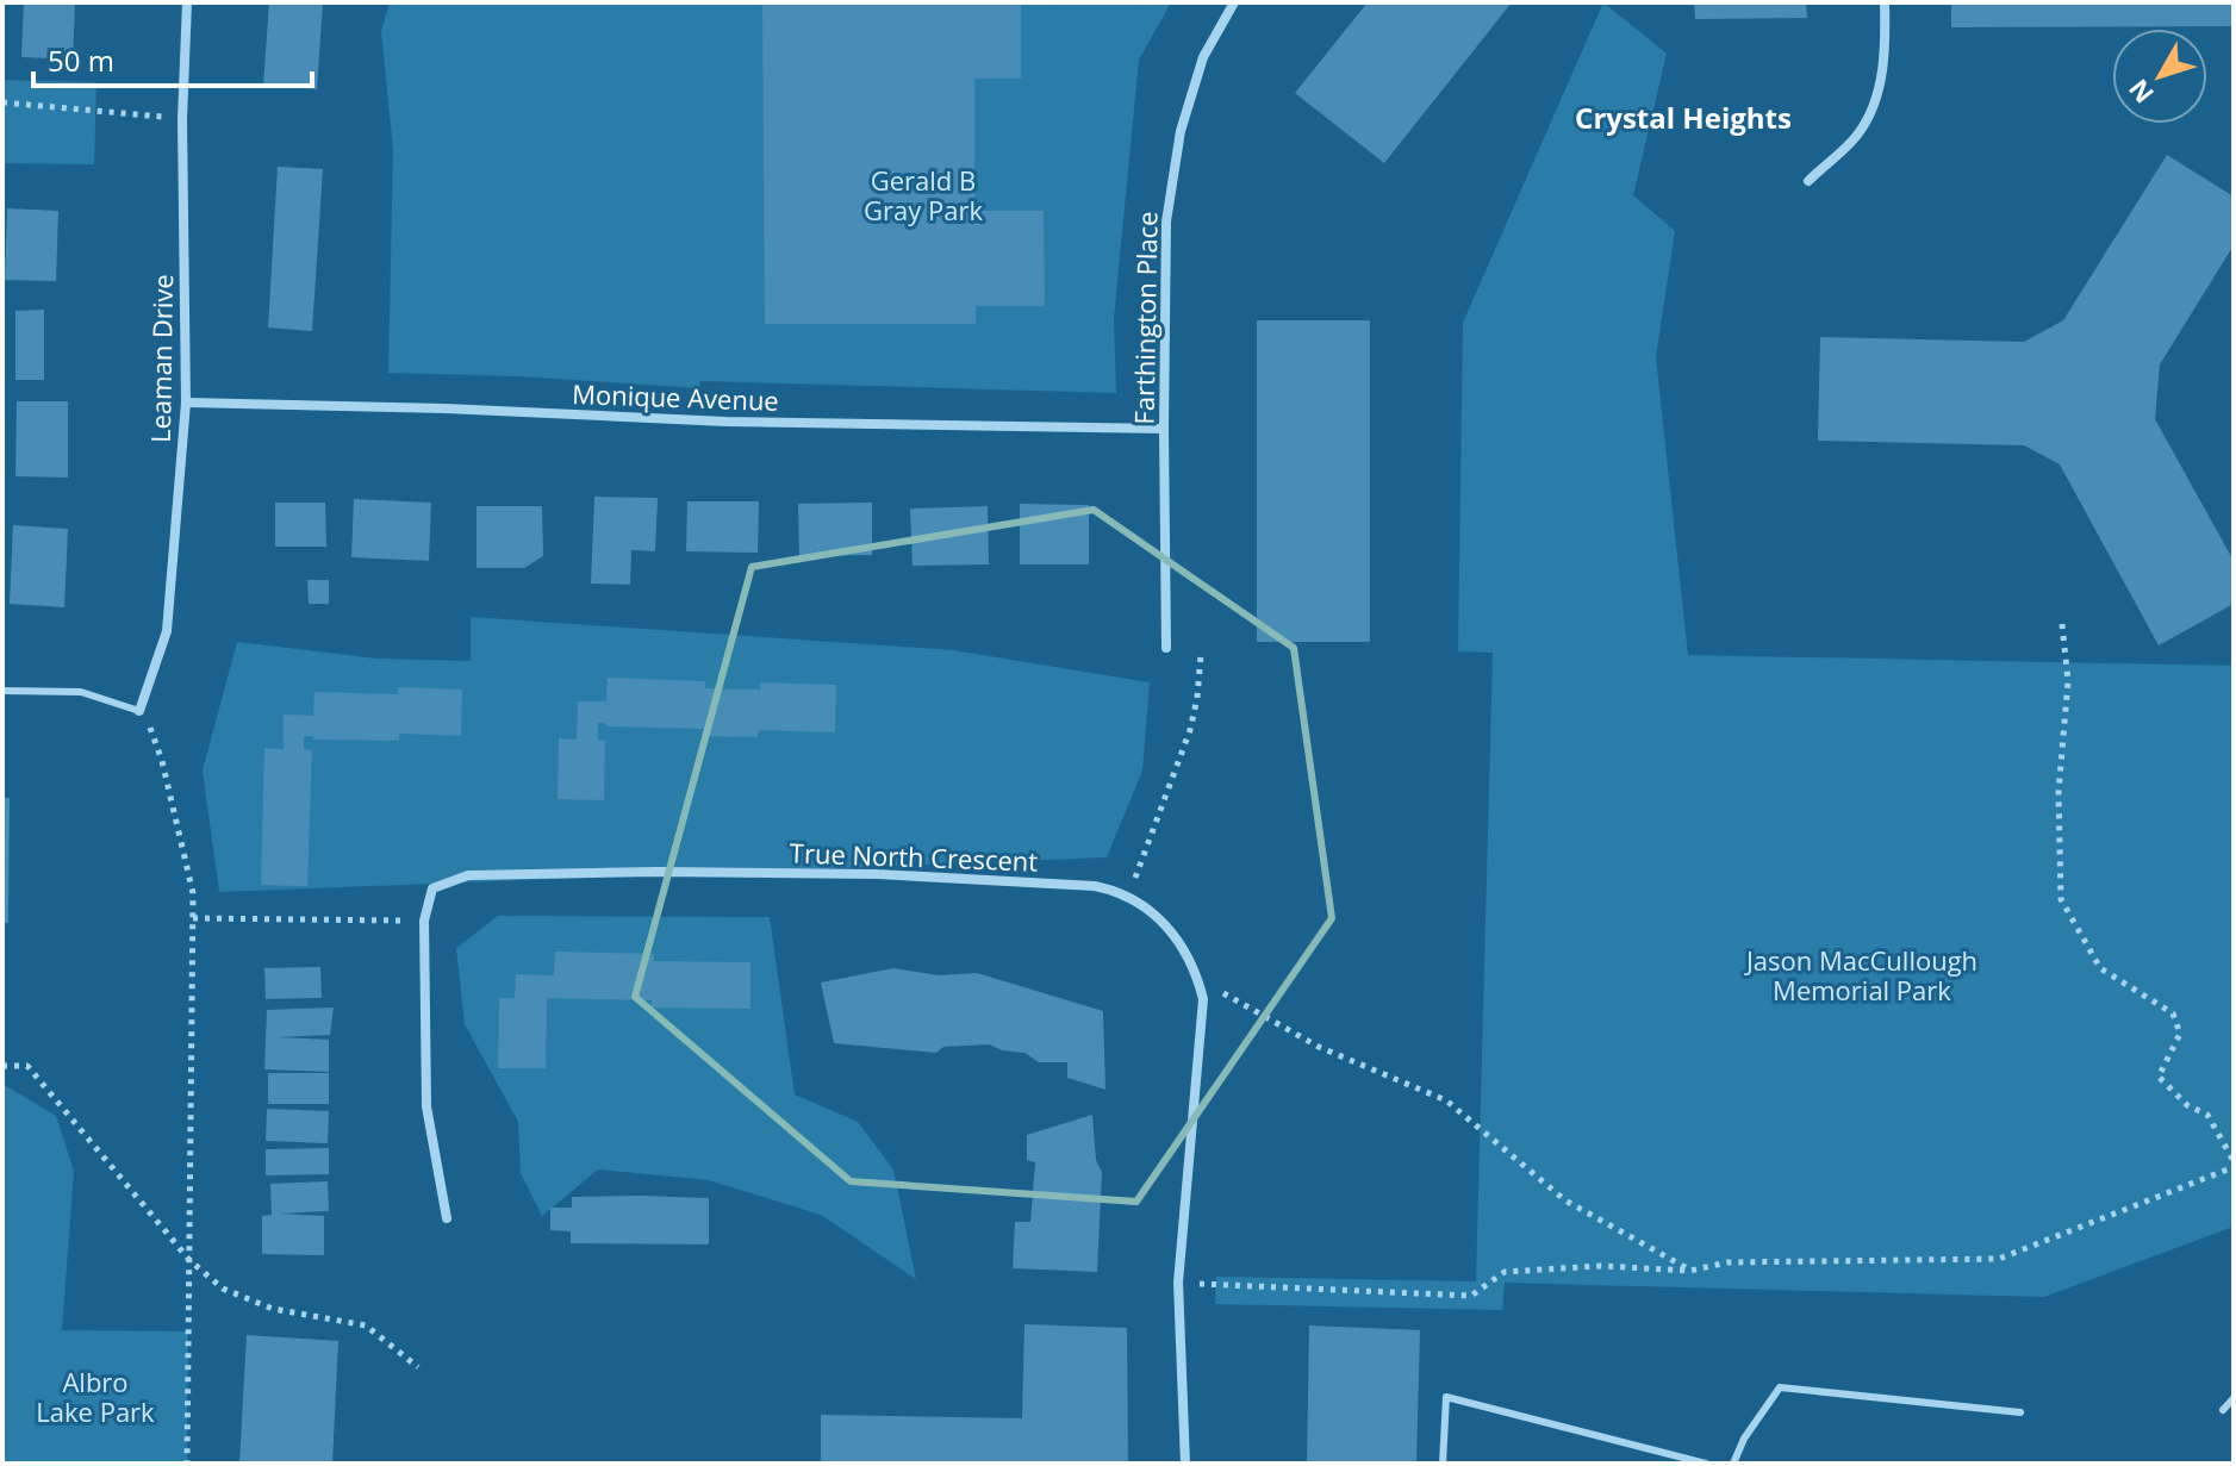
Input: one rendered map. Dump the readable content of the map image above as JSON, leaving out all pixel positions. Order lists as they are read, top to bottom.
{
  "streets": {
    "street": [
      "Farthington Place",
      "Leaman Drive",
      "Monique Avenue",
      "True North Crescent"
    ]
  },
  "crossings": [
    ["Farthington Place", "Monique Avenue"],
    ["Leaman Drive", "Monique Avenue"]
  ],
  "districts": ["Crystal Heights"],
  "parks": ["Gerald B Gray Park", "Jason MacCullough Memorial Park", "Albro Lake Park"],
  "scale_bar": "50 m",
  "north": "bottom left"
}
